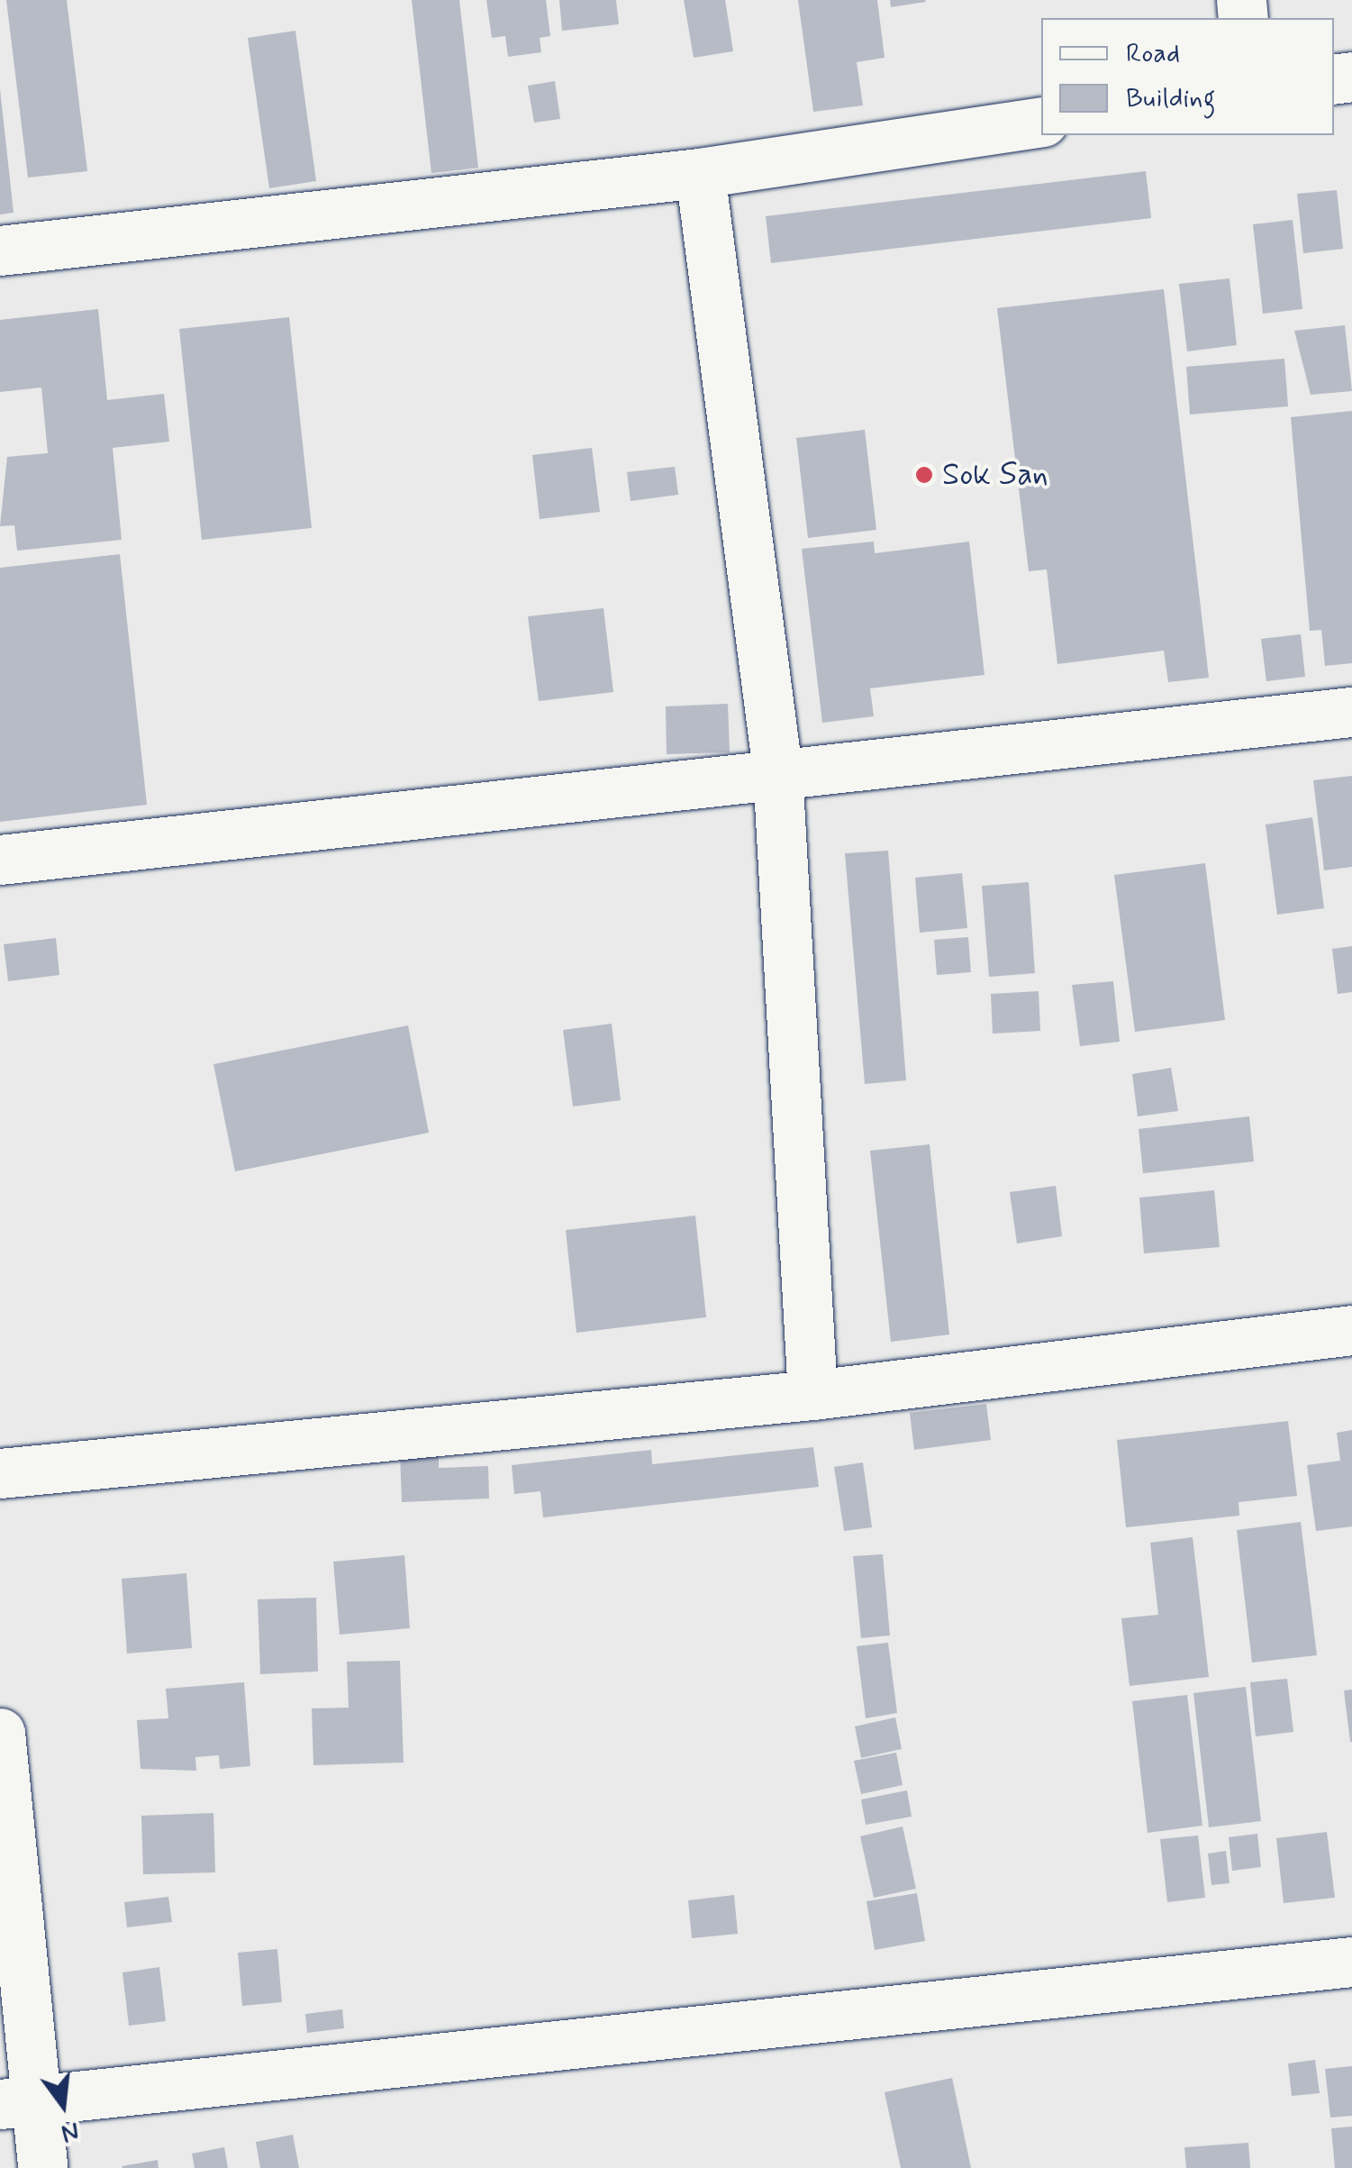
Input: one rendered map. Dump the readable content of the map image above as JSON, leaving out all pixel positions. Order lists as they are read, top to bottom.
{
  "places": ["Sok San"],
  "legend": ["Road", "Building"],
  "north": "bottom"
}
